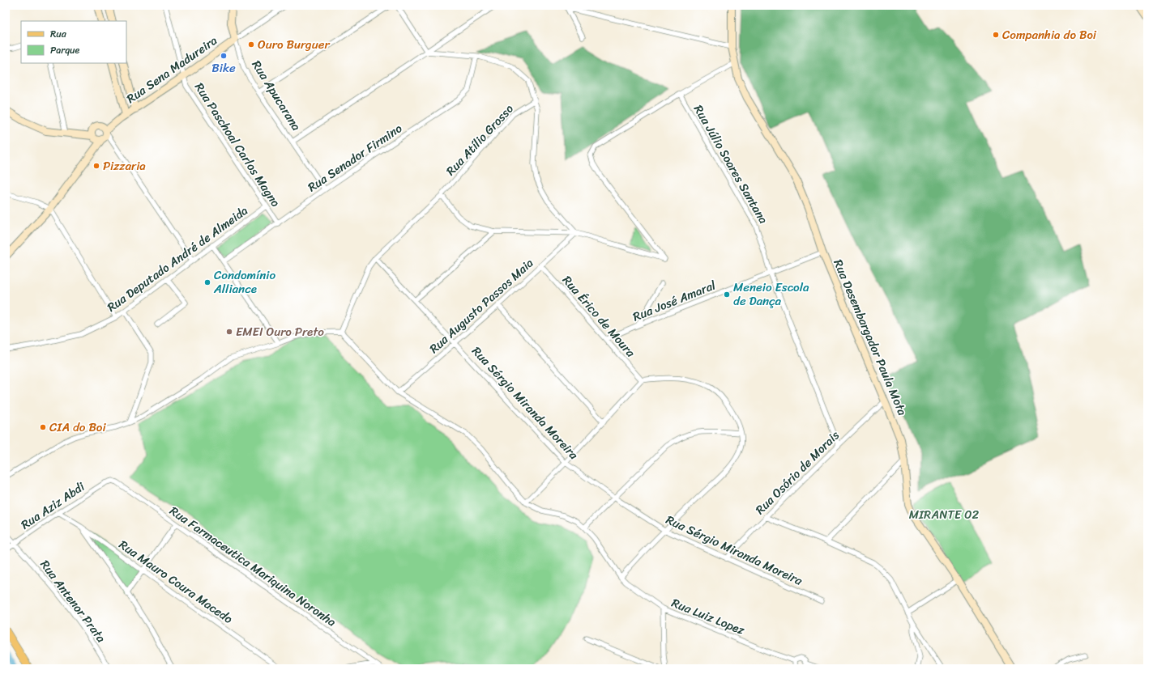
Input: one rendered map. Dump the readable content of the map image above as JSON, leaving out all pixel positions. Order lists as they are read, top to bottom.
{
  "streets": {
    "street": [
      "Rua Sena Madureira",
      "Rua Apucarana",
      "Rua Atílio Grosso",
      "Rua Paschoal Carlos Magno",
      "Rua Senador Firmino",
      "Rua Júlio Soares Santana",
      "Rua Deputado André de Almeida",
      "Rua José Amaral",
      "Rua Augusto Passos Maia",
      "Rua Érico de Moura",
      "Rua Desembargador Paula Mota",
      "Rua Sérgio Miranda Moreira",
      "Rua Osório de Morais",
      "Rua Aziz Abdi",
      "Rua Farmaceutica Mariquina Noronha",
      "Rua Mauro Coura Macedo",
      "Rua Antenor Prata",
      "Rua Luiz Lopez"
    ]
  },
  "crossings": [
    ["Rua Sena Madureira", "Rua Apucarana"],
    ["Rua Sena Madureira", "Rua Paschoal Carlos Magno"],
    ["Rua Apucarana", "Rua Senador Firmino"],
    ["Rua Atílio Grosso", "Rua Sérgio Miranda Moreira"],
    ["Rua Paschoal Carlos Magno", "Rua Senador Firmino"],
    ["Rua Paschoal Carlos Magno", "Rua Deputado André de Almeida"],
    ["Rua Júlio Soares Santana", "Rua José Amaral"],
    ["Rua Júlio Soares Santana", "Rua Osório de Morais"],
    ["Rua José Amaral", "Rua Érico de Moura"],
    ["Rua José Amaral", "Rua Desembargador Paula Mota"],
    ["Rua Augusto Passos Maia", "Rua Érico de Moura"],
    ["Rua Augusto Passos Maia", "Rua Sérgio Miranda Moreira"],
    ["Rua Desembargador Paula Mota", "Rua Osório de Morais"],
    ["Rua Sérgio Miranda Moreira", "Rua Osório de Morais"],
    ["Rua Aziz Abdi", "Rua Farmaceutica Mariquina Noronha"],
    ["Rua Aziz Abdi", "Rua Mauro Coura Macedo"],
    ["Rua Aziz Abdi", "Rua Antenor Prata"]
  ],
  "parks": ["MIRANTE 02"],
  "places": [
    "Companhia do Boi",
    "Ouro Burguer",
    "Bike",
    "Pizzaria",
    "Condomínio Alliance",
    "Meneio Escola de Dança",
    "EMEI Ouro Preto",
    "CIA do Boi"
  ],
  "legend": ["Rua", "Parque"]
}
